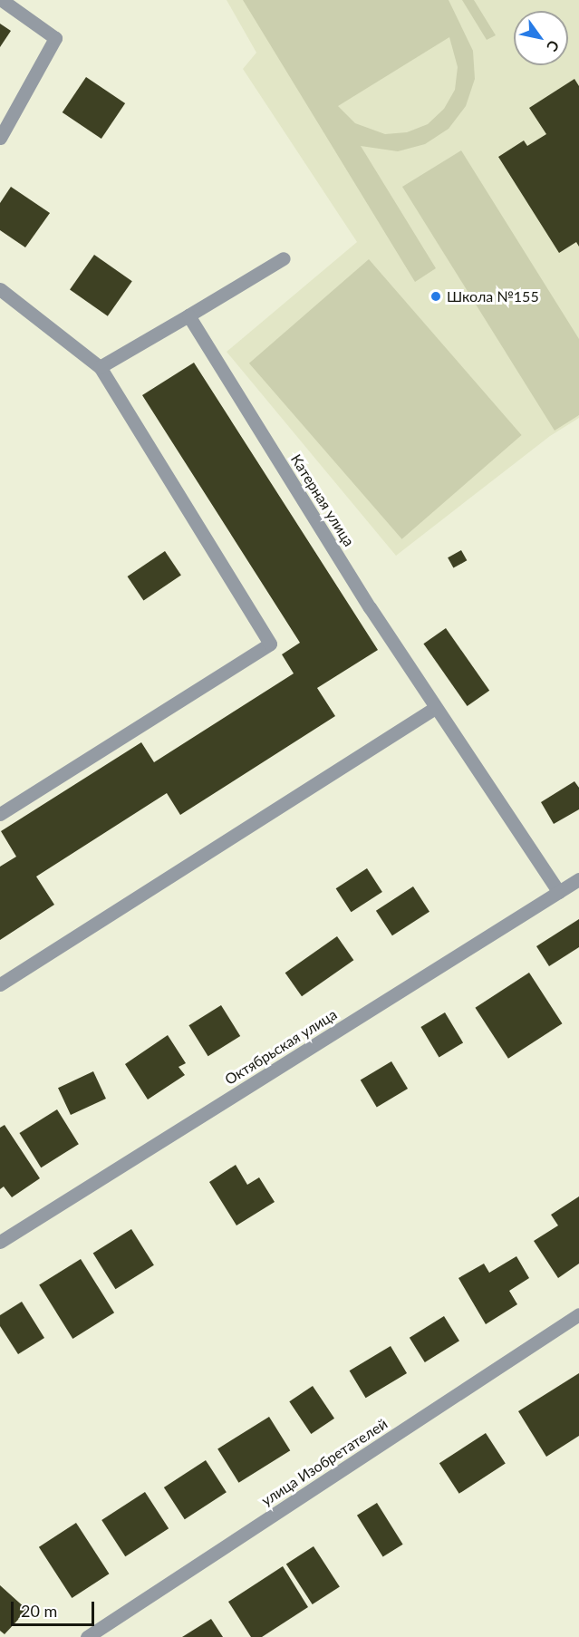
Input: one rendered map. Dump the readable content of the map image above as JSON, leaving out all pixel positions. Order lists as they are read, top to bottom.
{
  "streets": {
    "street": ["Катерная улица", "Октябрьская улица", "улица Изобретателей"]
  },
  "crossings": [
    ["Катерная улица", "Октябрьская улица"]
  ],
  "places": ["Школа №155"],
  "scale_bar": "20 m",
  "north": "bottom right"
}
